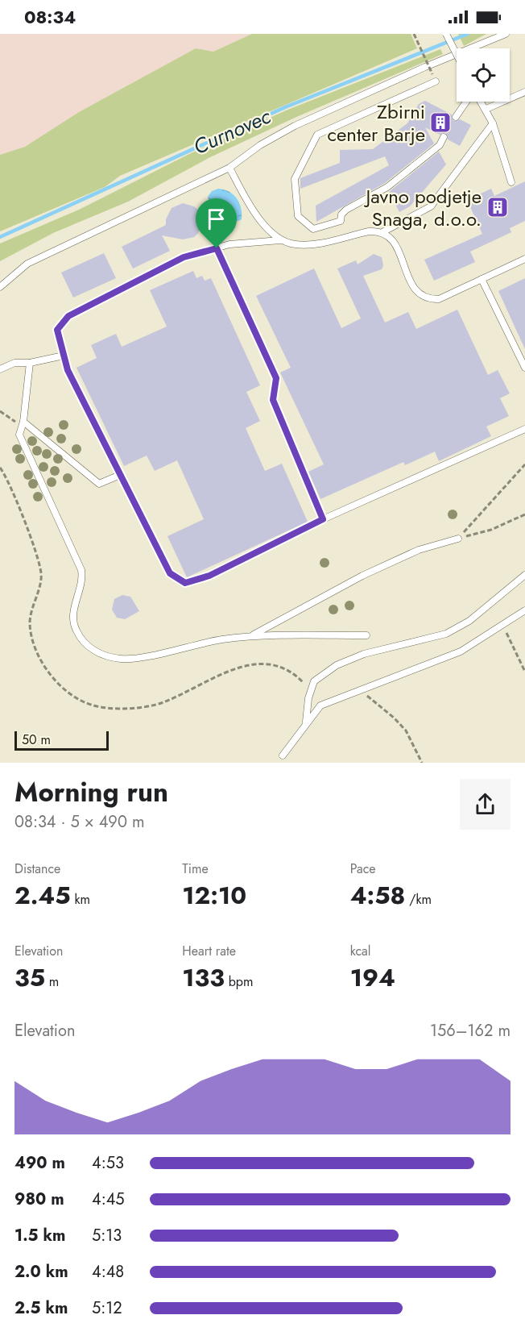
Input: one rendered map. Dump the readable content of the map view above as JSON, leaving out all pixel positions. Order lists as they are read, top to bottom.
{
  "water": ["Curnovec"],
  "places": {
    "building": ["Zbirni center Barje", "Javno podjetje Snaga, d.o.o."]
  },
  "scale_bar": "50 m",
  "page": {
    "status": "08:34",
    "scale": "50 m",
    "heading": ["Morning run", "08:34 · 5 × 490 m"],
    "stats": [
      ["Distance", "2.45 km"],
      ["Time", "12:10"],
      ["Pace", "4:58 /km"],
      ["Elevation", "35 m"],
      ["Heart rate", "133 bpm"],
      ["kcal", "194"]
    ],
    "chart": ["Elevation", "156–162 m"],
    "list": [
      {
        "name": "490 m",
        "note": "4:53"
      },
      {
        "name": "980 m",
        "note": "4:45"
      },
      {
        "name": "1.5 km",
        "note": "5:13"
      },
      {
        "name": "2.0 km",
        "note": "4:48"
      },
      {
        "name": "2.5 km",
        "note": "5:12"
      }
    ]
  }
}
